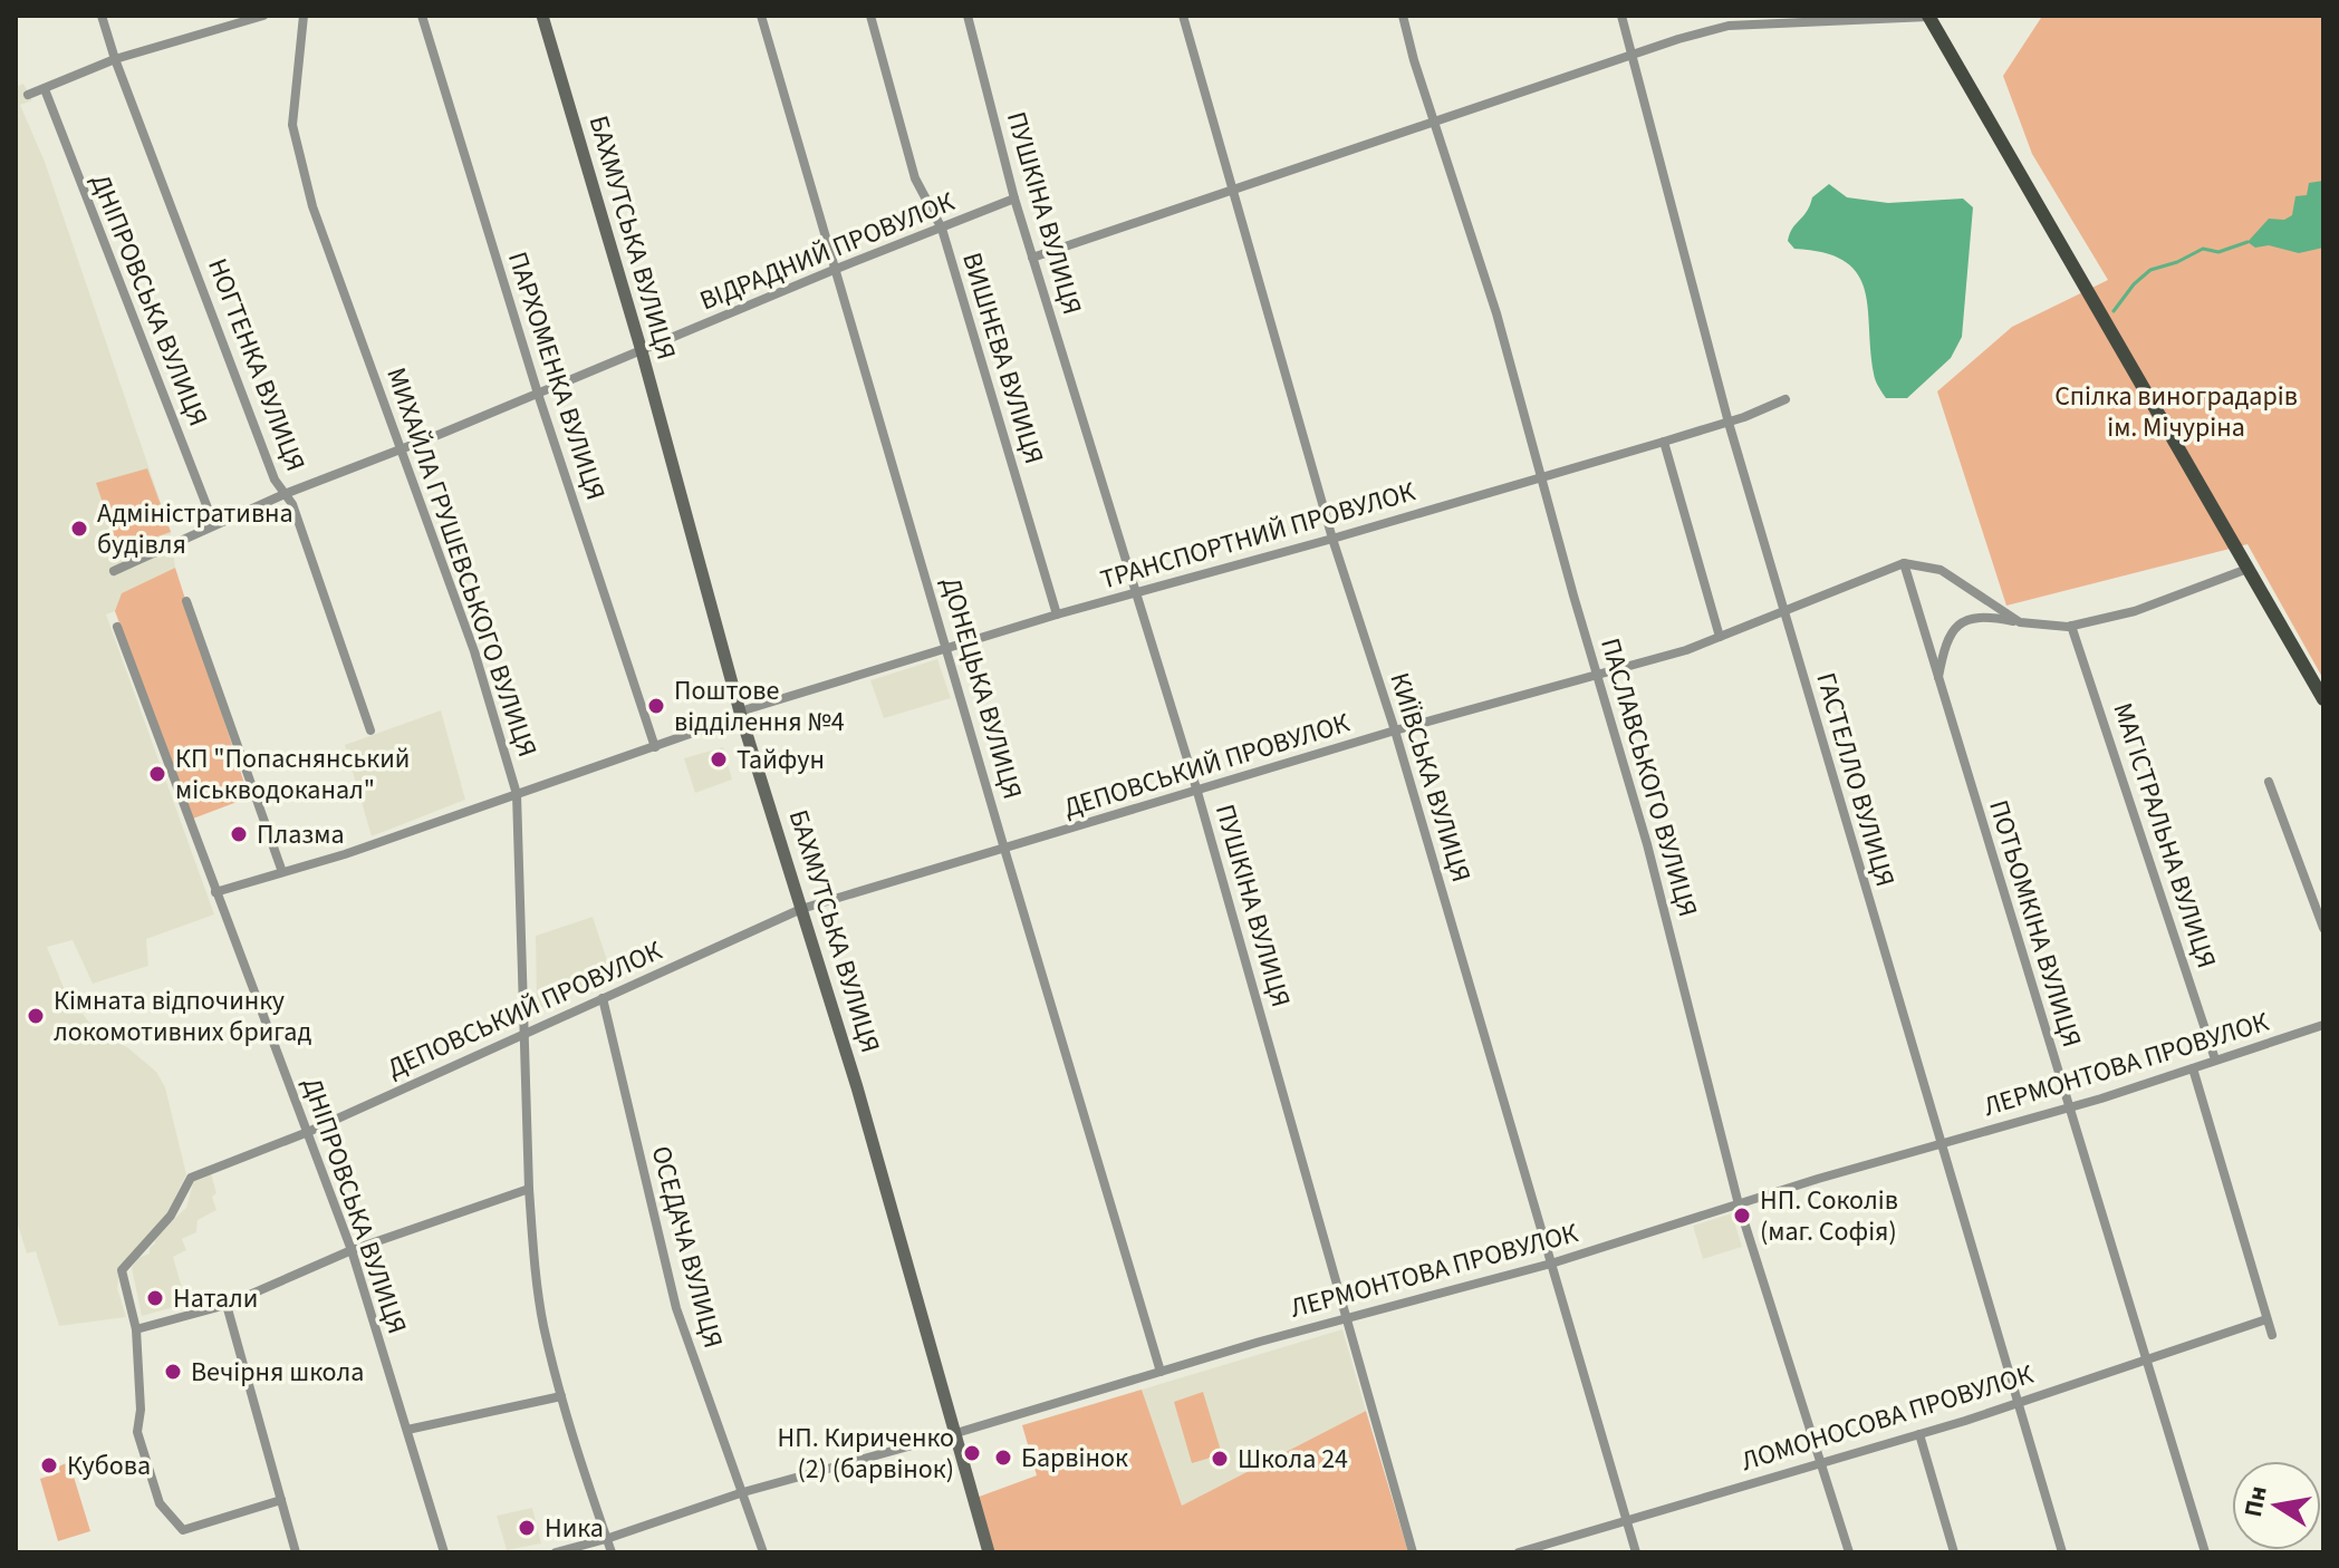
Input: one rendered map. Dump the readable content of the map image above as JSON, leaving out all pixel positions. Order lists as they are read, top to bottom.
{
  "streets": {
    "street": [
      "ПУШКІНА ВУЛИЦЯ",
      "БАХМУТСЬКА ВУЛИЦЯ",
      "ВІДРАДНИЙ ПРОВУЛОК",
      "ДНІПРОВСЬКА ВУЛИЦЯ",
      "ВИШНЕВА ВУЛИЦЯ",
      "НОГТЕНКА ВУЛИЦЯ",
      "ПАРХОМЕНКА ВУЛИЦЯ",
      "ТРАНСПОРТНИЙ ПРОВУЛОК",
      "МИХАЙЛА ГРУШЕВСЬКОГО ВУЛИЦЯ",
      "ДОНЕЦЬКА ВУЛИЦЯ",
      "ДЕПОВСЬКИЙ ПРОВУЛОК",
      "КИЇВСЬКА ВУЛИЦЯ",
      "ПАСЛАВСЬКОГО ВУЛИЦЯ",
      "ГАСТЕЛЛО ВУЛИЦЯ",
      "МАГІСТРАЛЬНА ВУЛИЦЯ",
      "ПОТЬОМКІНА ВУЛИЦЯ",
      "ЛЕРМОНТОВА ПРОВУЛОК",
      "ОСЕДАЧА ВУЛИЦЯ",
      "ЛОМОНОСОВА ПРОВУЛОК"
    ]
  },
  "crossings": [
    ["ПУШКІНА ВУЛИЦЯ", "ВІДРАДНИЙ ПРОВУЛОК"],
    ["ПУШКІНА ВУЛИЦЯ", "ТРАНСПОРТНИЙ ПРОВУЛОК"],
    ["ПУШКІНА ВУЛИЦЯ", "ДЕПОВСЬКИЙ ПРОВУЛОК"],
    ["ПУШКІНА ВУЛИЦЯ", "ЛЕРМОНТОВА ПРОВУЛОК"],
    ["БАХМУТСЬКА ВУЛИЦЯ", "ВІДРАДНИЙ ПРОВУЛОК"],
    ["БАХМУТСЬКА ВУЛИЦЯ", "ТРАНСПОРТНИЙ ПРОВУЛОК"],
    ["БАХМУТСЬКА ВУЛИЦЯ", "ДЕПОВСЬКИЙ ПРОВУЛОК"],
    ["БАХМУТСЬКА ВУЛИЦЯ", "ЛЕРМОНТОВА ПРОВУЛОК"],
    ["ВІДРАДНИЙ ПРОВУЛОК", "ДНІПРОВСЬКА ВУЛИЦЯ"],
    ["ВІДРАДНИЙ ПРОВУЛОК", "ВИШНЕВА ВУЛИЦЯ"],
    ["ВІДРАДНИЙ ПРОВУЛОК", "НОГТЕНКА ВУЛИЦЯ"],
    ["ВІДРАДНИЙ ПРОВУЛОК", "ПАРХОМЕНКА ВУЛИЦЯ"],
    ["ВІДРАДНИЙ ПРОВУЛОК", "МИХАЙЛА ГРУШЕВСЬКОГО ВУЛИЦЯ"],
    ["ВІДРАДНИЙ ПРОВУЛОК", "ДОНЕЦЬКА ВУЛИЦЯ"],
    ["ДНІПРОВСЬКА ВУЛИЦЯ", "ТРАНСПОРТНИЙ ПРОВУЛОК"],
    ["ДНІПРОВСЬКА ВУЛИЦЯ", "ДЕПОВСЬКИЙ ПРОВУЛОК"],
    ["ВИШНЕВА ВУЛИЦЯ", "ТРАНСПОРТНИЙ ПРОВУЛОК"],
    ["ПАРХОМЕНКА ВУЛИЦЯ", "ТРАНСПОРТНИЙ ПРОВУЛОК"],
    ["ТРАНСПОРТНИЙ ПРОВУЛОК", "МИХАЙЛА ГРУШЕВСЬКОГО ВУЛИЦЯ"],
    ["ТРАНСПОРТНИЙ ПРОВУЛОК", "ДОНЕЦЬКА ВУЛИЦЯ"],
    ["ТРАНСПОРТНИЙ ПРОВУЛОК", "КИЇВСЬКА ВУЛИЦЯ"],
    ["ТРАНСПОРТНИЙ ПРОВУЛОК", "ПАСЛАВСЬКОГО ВУЛИЦЯ"],
    ["ТРАНСПОРТНИЙ ПРОВУЛОК", "ГАСТЕЛЛО ВУЛИЦЯ"],
    ["МИХАЙЛА ГРУШЕВСЬКОГО ВУЛИЦЯ", "ДЕПОВСЬКИЙ ПРОВУЛОК"],
    ["МИХАЙЛА ГРУШЕВСЬКОГО ВУЛИЦЯ", "ЛЕРМОНТОВА ПРОВУЛОК"],
    ["ДОНЕЦЬКА ВУЛИЦЯ", "ДЕПОВСЬКИЙ ПРОВУЛОК"],
    ["ДОНЕЦЬКА ВУЛИЦЯ", "ЛЕРМОНТОВА ПРОВУЛОК"],
    ["ДЕПОВСЬКИЙ ПРОВУЛОК", "КИЇВСЬКА ВУЛИЦЯ"],
    ["ДЕПОВСЬКИЙ ПРОВУЛОК", "ПАСЛАВСЬКОГО ВУЛИЦЯ"],
    ["ДЕПОВСЬКИЙ ПРОВУЛОК", "ГАСТЕЛЛО ВУЛИЦЯ"],
    ["ДЕПОВСЬКИЙ ПРОВУЛОК", "ПОТЬОМКІНА ВУЛИЦЯ"],
    ["ДЕПОВСЬКИЙ ПРОВУЛОК", "ОСЕДАЧА ВУЛИЦЯ"],
    ["КИЇВСЬКА ВУЛИЦЯ", "ЛЕРМОНТОВА ПРОВУЛОК"],
    ["КИЇВСЬКА ВУЛИЦЯ", "ЛОМОНОСОВА ПРОВУЛОК"],
    ["ПАСЛАВСЬКОГО ВУЛИЦЯ", "ЛЕРМОНТОВА ПРОВУЛОК"],
    ["ПАСЛАВСЬКОГО ВУЛИЦЯ", "ЛОМОНОСОВА ПРОВУЛОК"],
    ["ГАСТЕЛЛО ВУЛИЦЯ", "ЛЕРМОНТОВА ПРОВУЛОК"],
    ["ГАСТЕЛЛО ВУЛИЦЯ", "ЛОМОНОСОВА ПРОВУЛОК"],
    ["МАГІСТРАЛЬНА ВУЛИЦЯ", "ЛЕРМОНТОВА ПРОВУЛОК"],
    ["ПОТЬОМКІНА ВУЛИЦЯ", "ЛЕРМОНТОВА ПРОВУЛОК"],
    ["ПОТЬОМКІНА ВУЛИЦЯ", "ЛОМОНОСОВА ПРОВУЛОК"],
    ["ЛЕРМОНТОВА ПРОВУЛОК", "ОСЕДАЧА ВУЛИЦЯ"]
  ],
  "parks": ["Спілка виноградарів ім. Мічуріна"],
  "places": [
    "Адміністративна будівля",
    "Поштове відділення №4",
    "Тайфун",
    "КП \"Попаснянський міськводоканал\"",
    "Плазма",
    "Кімната відпочинку локомотивних бригад",
    "НП. Соколів (маг. Софія)",
    "Натали",
    "Вечірня школа",
    "НП. Кириченко (2) (барвінок)",
    "Барвінок",
    "Школа 24",
    "Кубова",
    "Ника"
  ],
  "north": "left"
}
